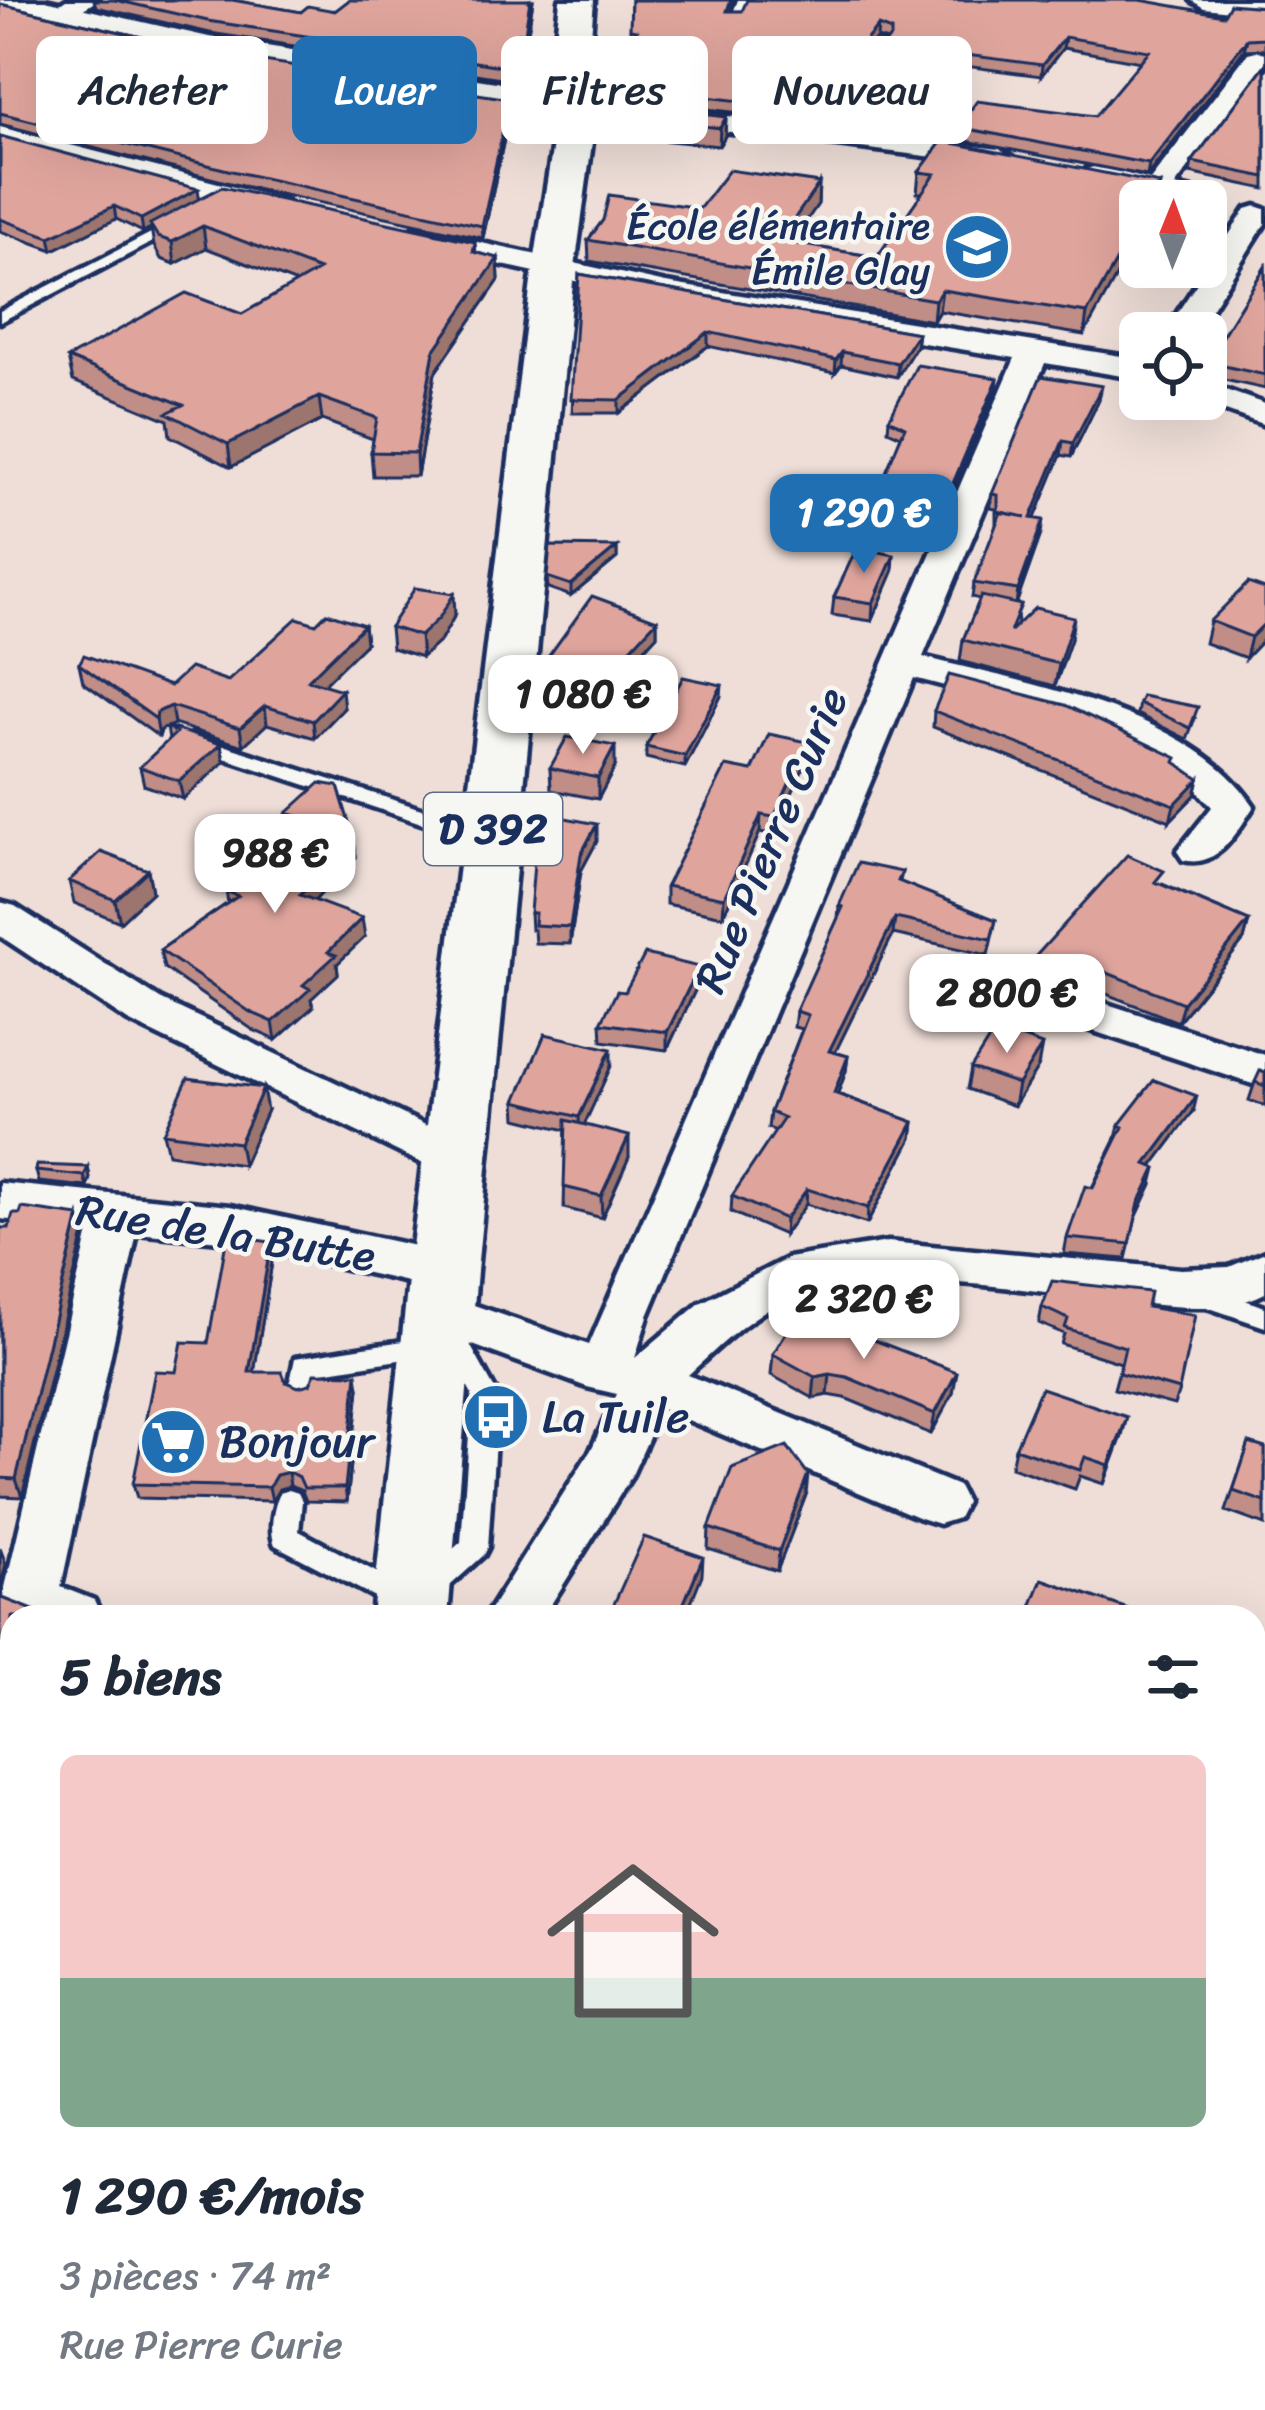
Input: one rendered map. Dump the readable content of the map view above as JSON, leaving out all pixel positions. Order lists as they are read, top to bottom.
{
  "streets": {
    "main road": ["D 392"],
    "street": ["Rue Pierre Curie", "Rue de la Butte"]
  },
  "crossings": [
    ["D 392", "Rue de la Butte"],
    ["Rue Pierre Curie", "Rue de la Butte"]
  ],
  "places": {
    "school or university": ["École élémentaire Émile Glay"],
    "bus stop": ["La Tuile"],
    "supermarket": ["Bonjour"]
  },
  "north": "top",
  "page": {
    "chip": [
      "Acheter",
      "Louer",
      "Filtres",
      "Nouveau"
    ],
    "price": [
      "1 290 €",
      "1 080 €",
      "988 €",
      "2 800 €",
      "2 320 €"
    ],
    "heading": "5 biens",
    "list": [
      {
        "name": "1 290 €/mois",
        "note": "3 pièces · 74 m² · Rue Pierre Curie"
      }
    ]
  }
}
